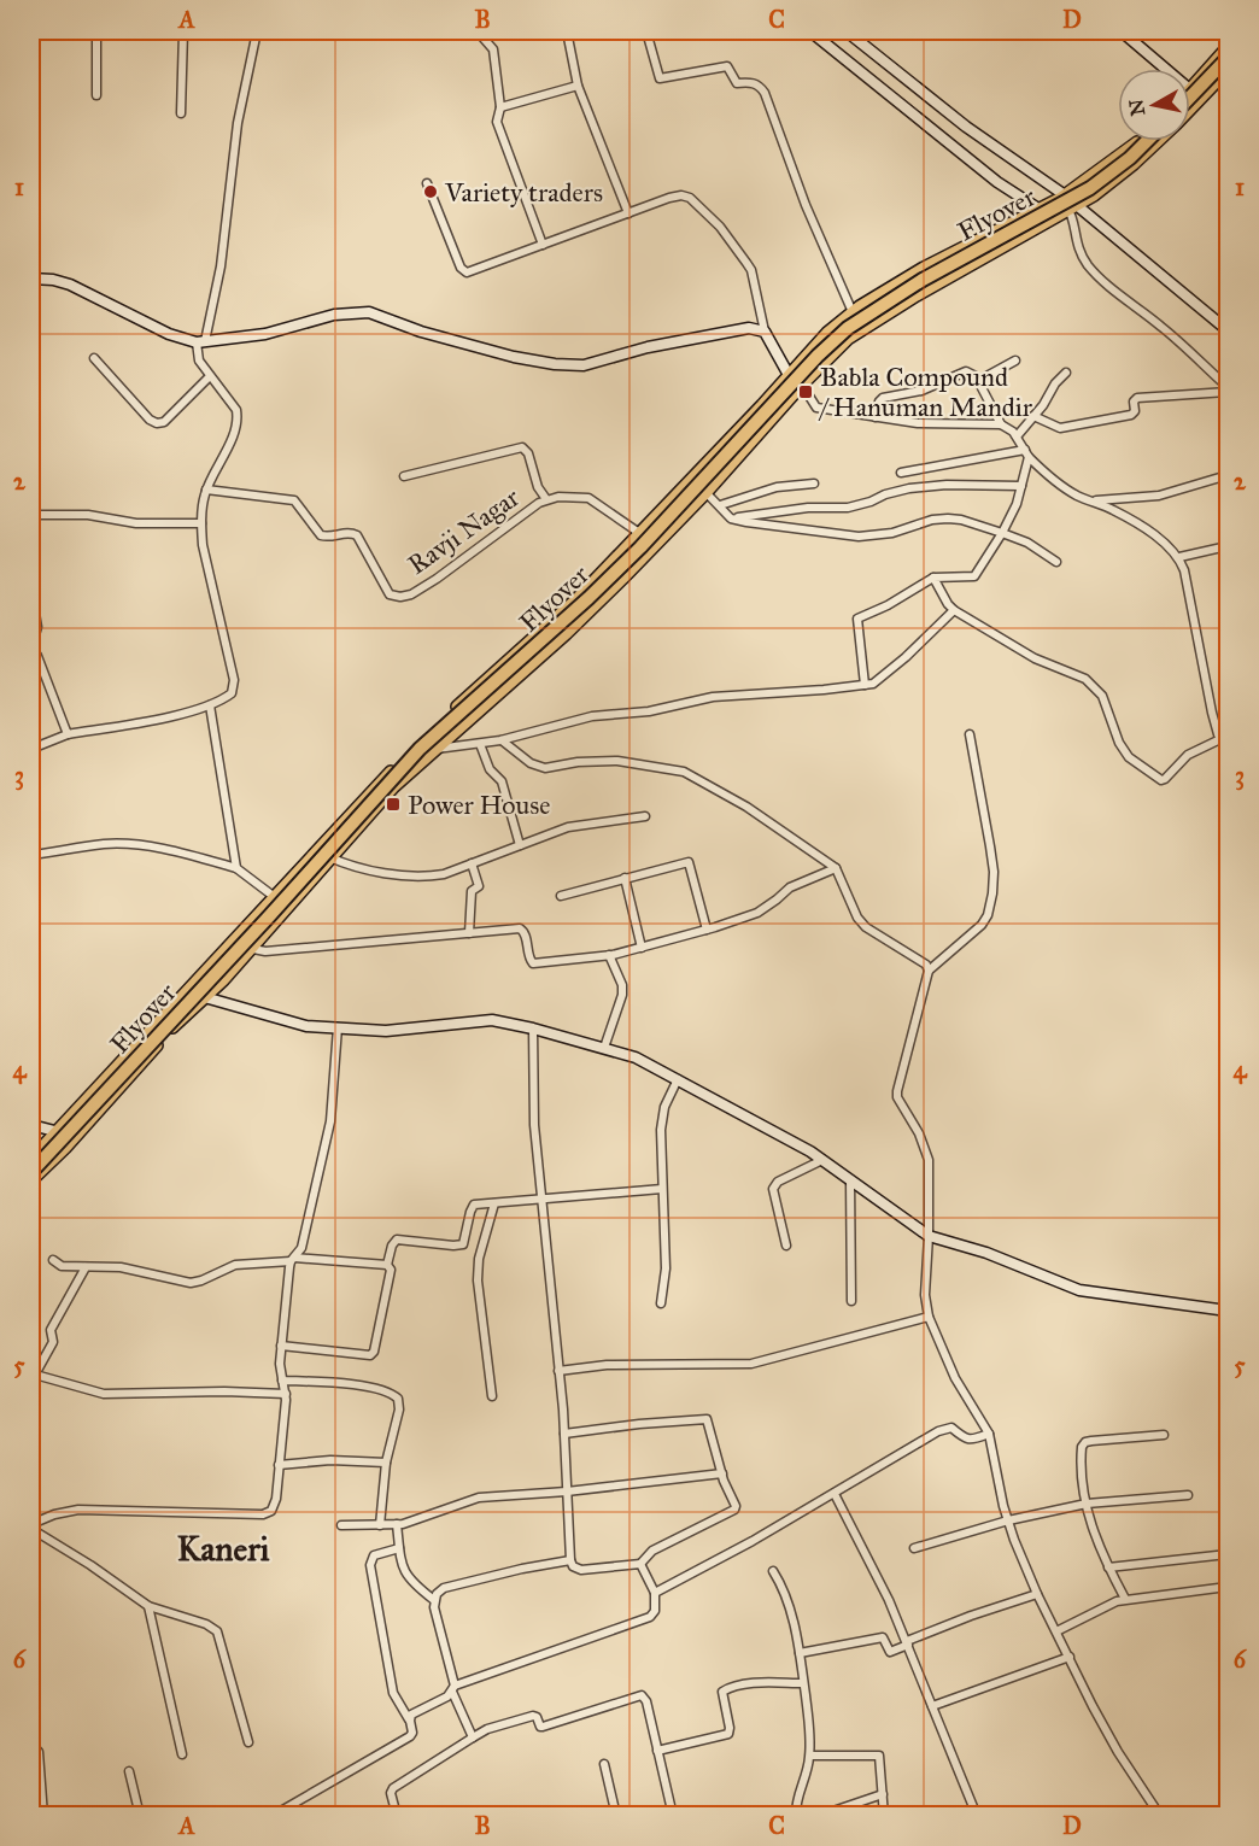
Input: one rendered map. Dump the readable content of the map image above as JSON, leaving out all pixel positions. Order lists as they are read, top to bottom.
{
  "streets": {
    "highway": ["Flyover"],
    "street": ["Ravji Nagar"]
  },
  "districts": ["Kaneri"],
  "places": {
    "other": ["Variety traders"],
    "transit": ["Babla Compound / Hanuman Mandir", "Power House"]
  },
  "north": "left",
  "grid": {
    "columns": [
      "A",
      "B",
      "C",
      "D"
    ],
    "rows": [
      "1",
      "2",
      "3",
      "4",
      "5",
      "6"
    ]
  }
}
